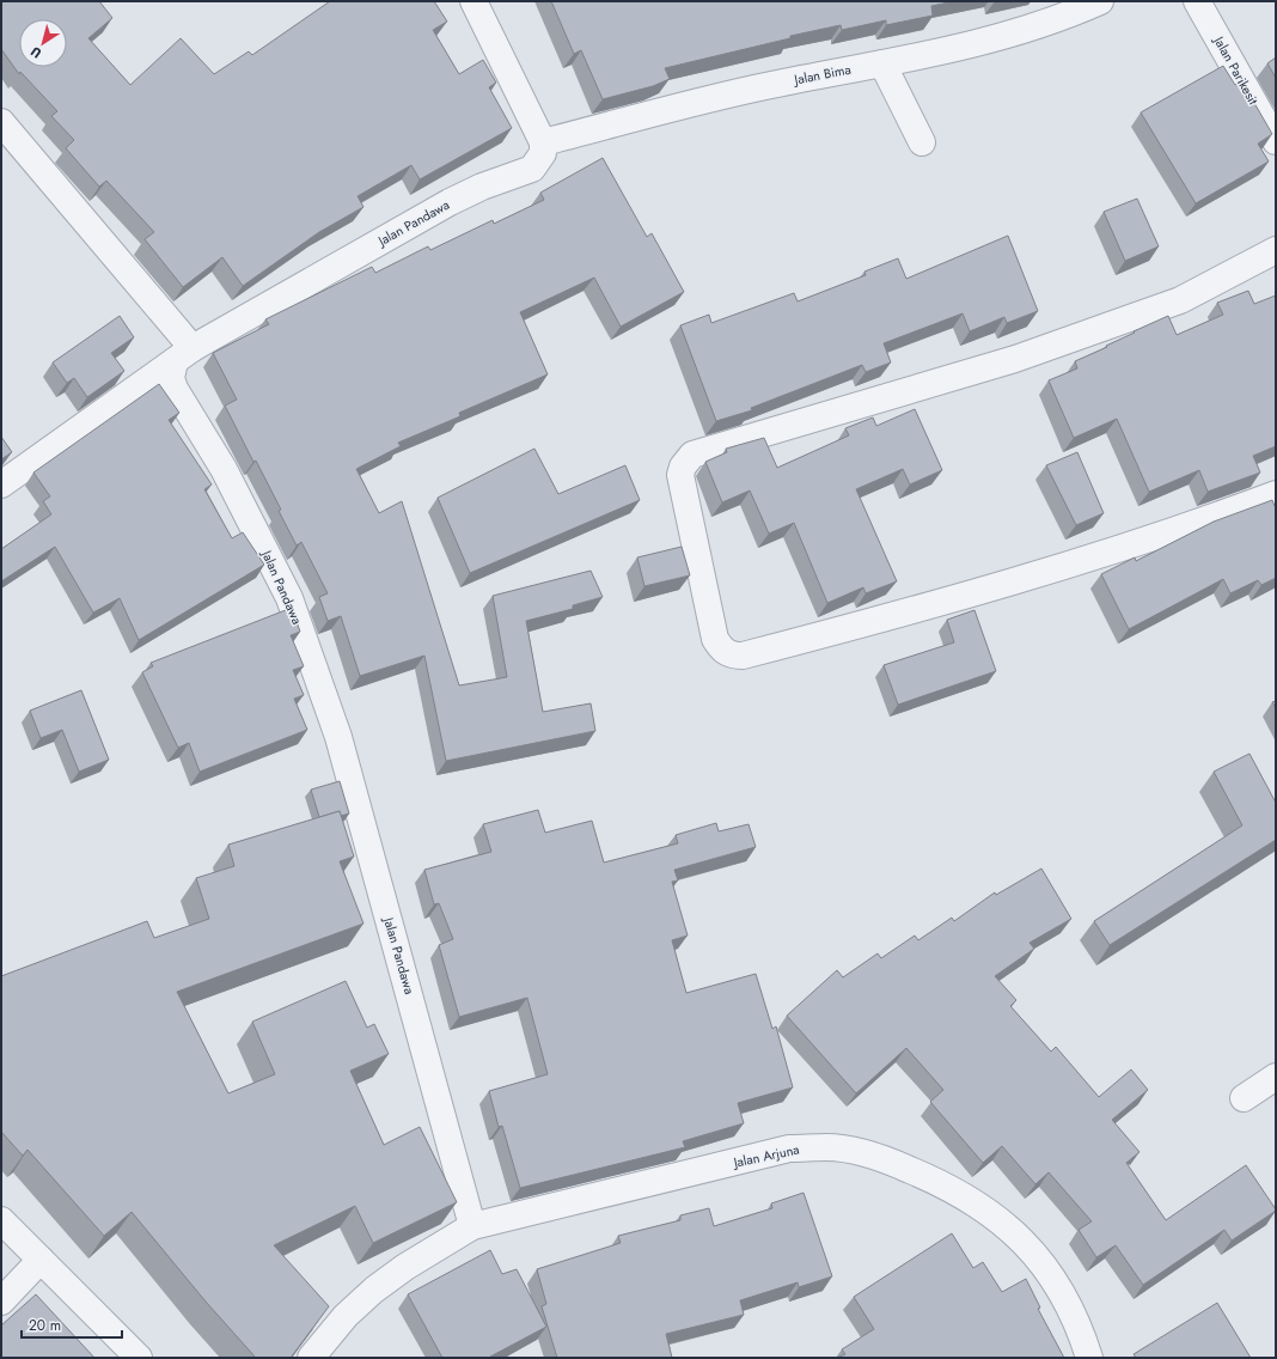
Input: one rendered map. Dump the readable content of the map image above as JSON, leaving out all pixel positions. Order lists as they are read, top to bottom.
{
  "streets": {
    "street": [
      "Jalan Parikesit",
      "Jalan Bima",
      "Jalan Pandawa",
      "Jalan Arjuna"
    ]
  },
  "crossings": [
    ["Jalan Bima", "Jalan Pandawa"],
    ["Jalan Pandawa", "Jalan Arjuna"]
  ],
  "scale_bar": "20 m",
  "north": "bottom left"
}
